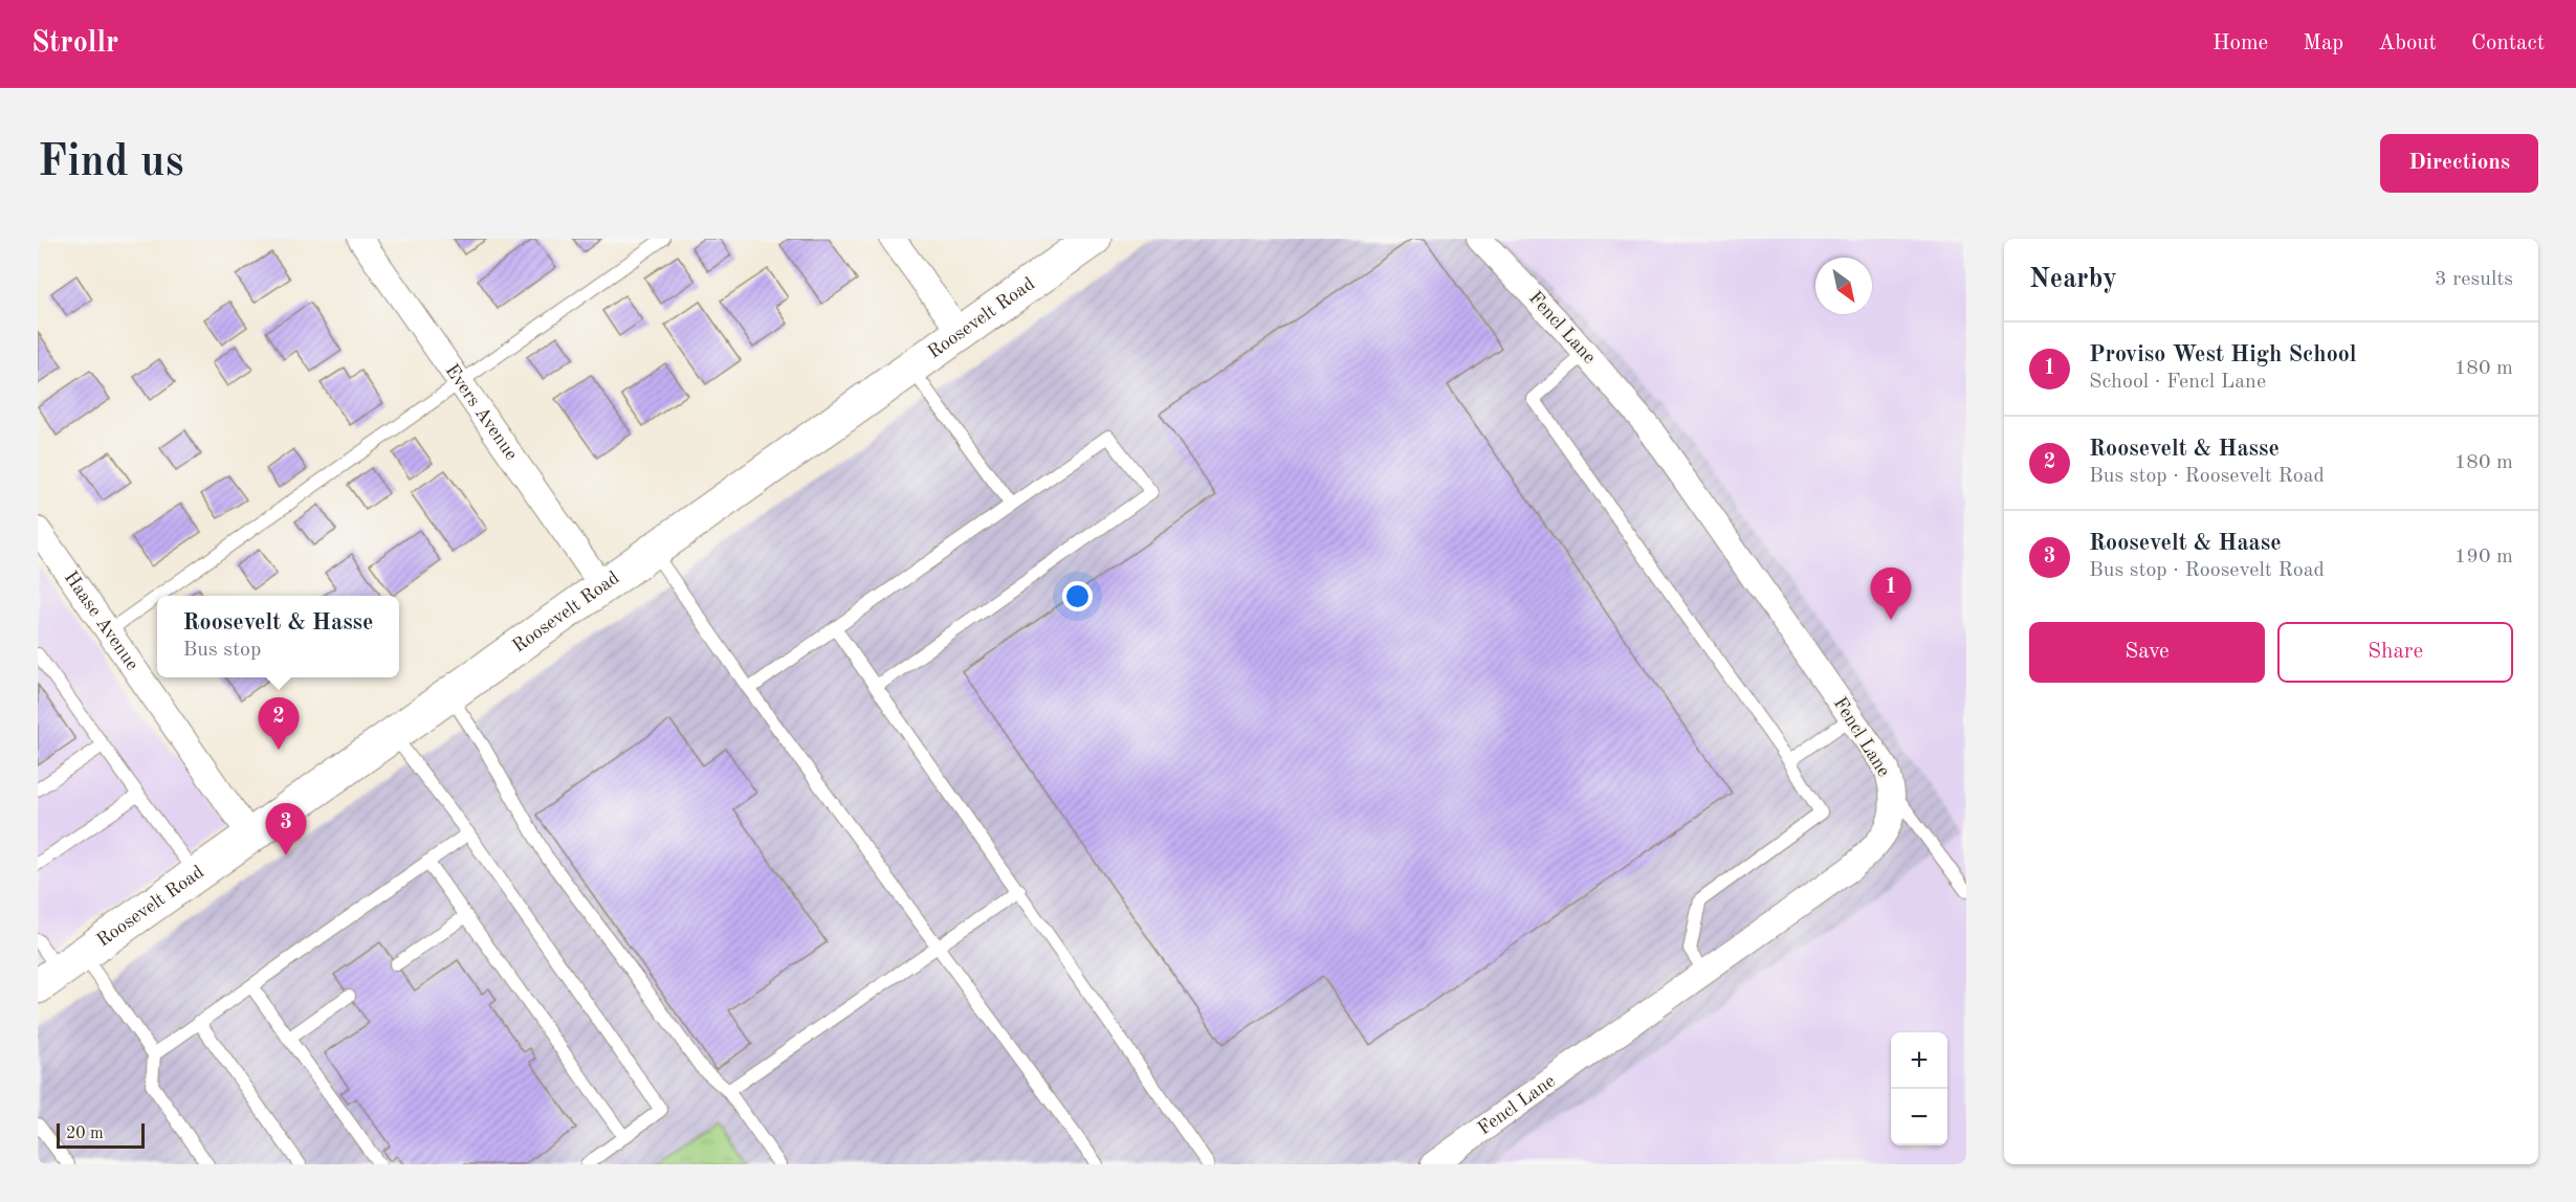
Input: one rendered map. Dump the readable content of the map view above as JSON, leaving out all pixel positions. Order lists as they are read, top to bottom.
{
  "streets": {
    "main road": ["Roosevelt Road"],
    "street": ["Fencl Lane", "Evers Avenue", "Haase Avenue"]
  },
  "crossings": [
    ["Roosevelt Road", "Evers Avenue"],
    ["Roosevelt Road", "Haase Avenue"]
  ],
  "scale_bar": "20 m",
  "north": "bottom right",
  "page": {
    "header": "Strollr",
    "nav": [
      "Home",
      "Map",
      "About",
      "Contact"
    ],
    "buttons": [
      "Directions",
      ["Save", "Share"]
    ],
    "title": "Find us",
    "heading": ["Nearby", "3 results"],
    "list": [
      {
        "mark": "1",
        "name": "Proviso West High School",
        "note": "School · Fencl Lane",
        "value": "180 m"
      },
      {
        "mark": "2",
        "name": "Roosevelt & Hasse",
        "note": "Bus stop · Roosevelt Road",
        "value": "180 m"
      },
      {
        "mark": "3",
        "name": "Roosevelt & Haase",
        "note": "Bus stop · Roosevelt Road",
        "value": "190 m"
      }
    ],
    "pins": ["1", "2", "3"],
    "popup": ["Roosevelt & Hasse", "Bus stop"],
    "map_buttons": ["+", "−"],
    "scale": "20 m"
  }
}
